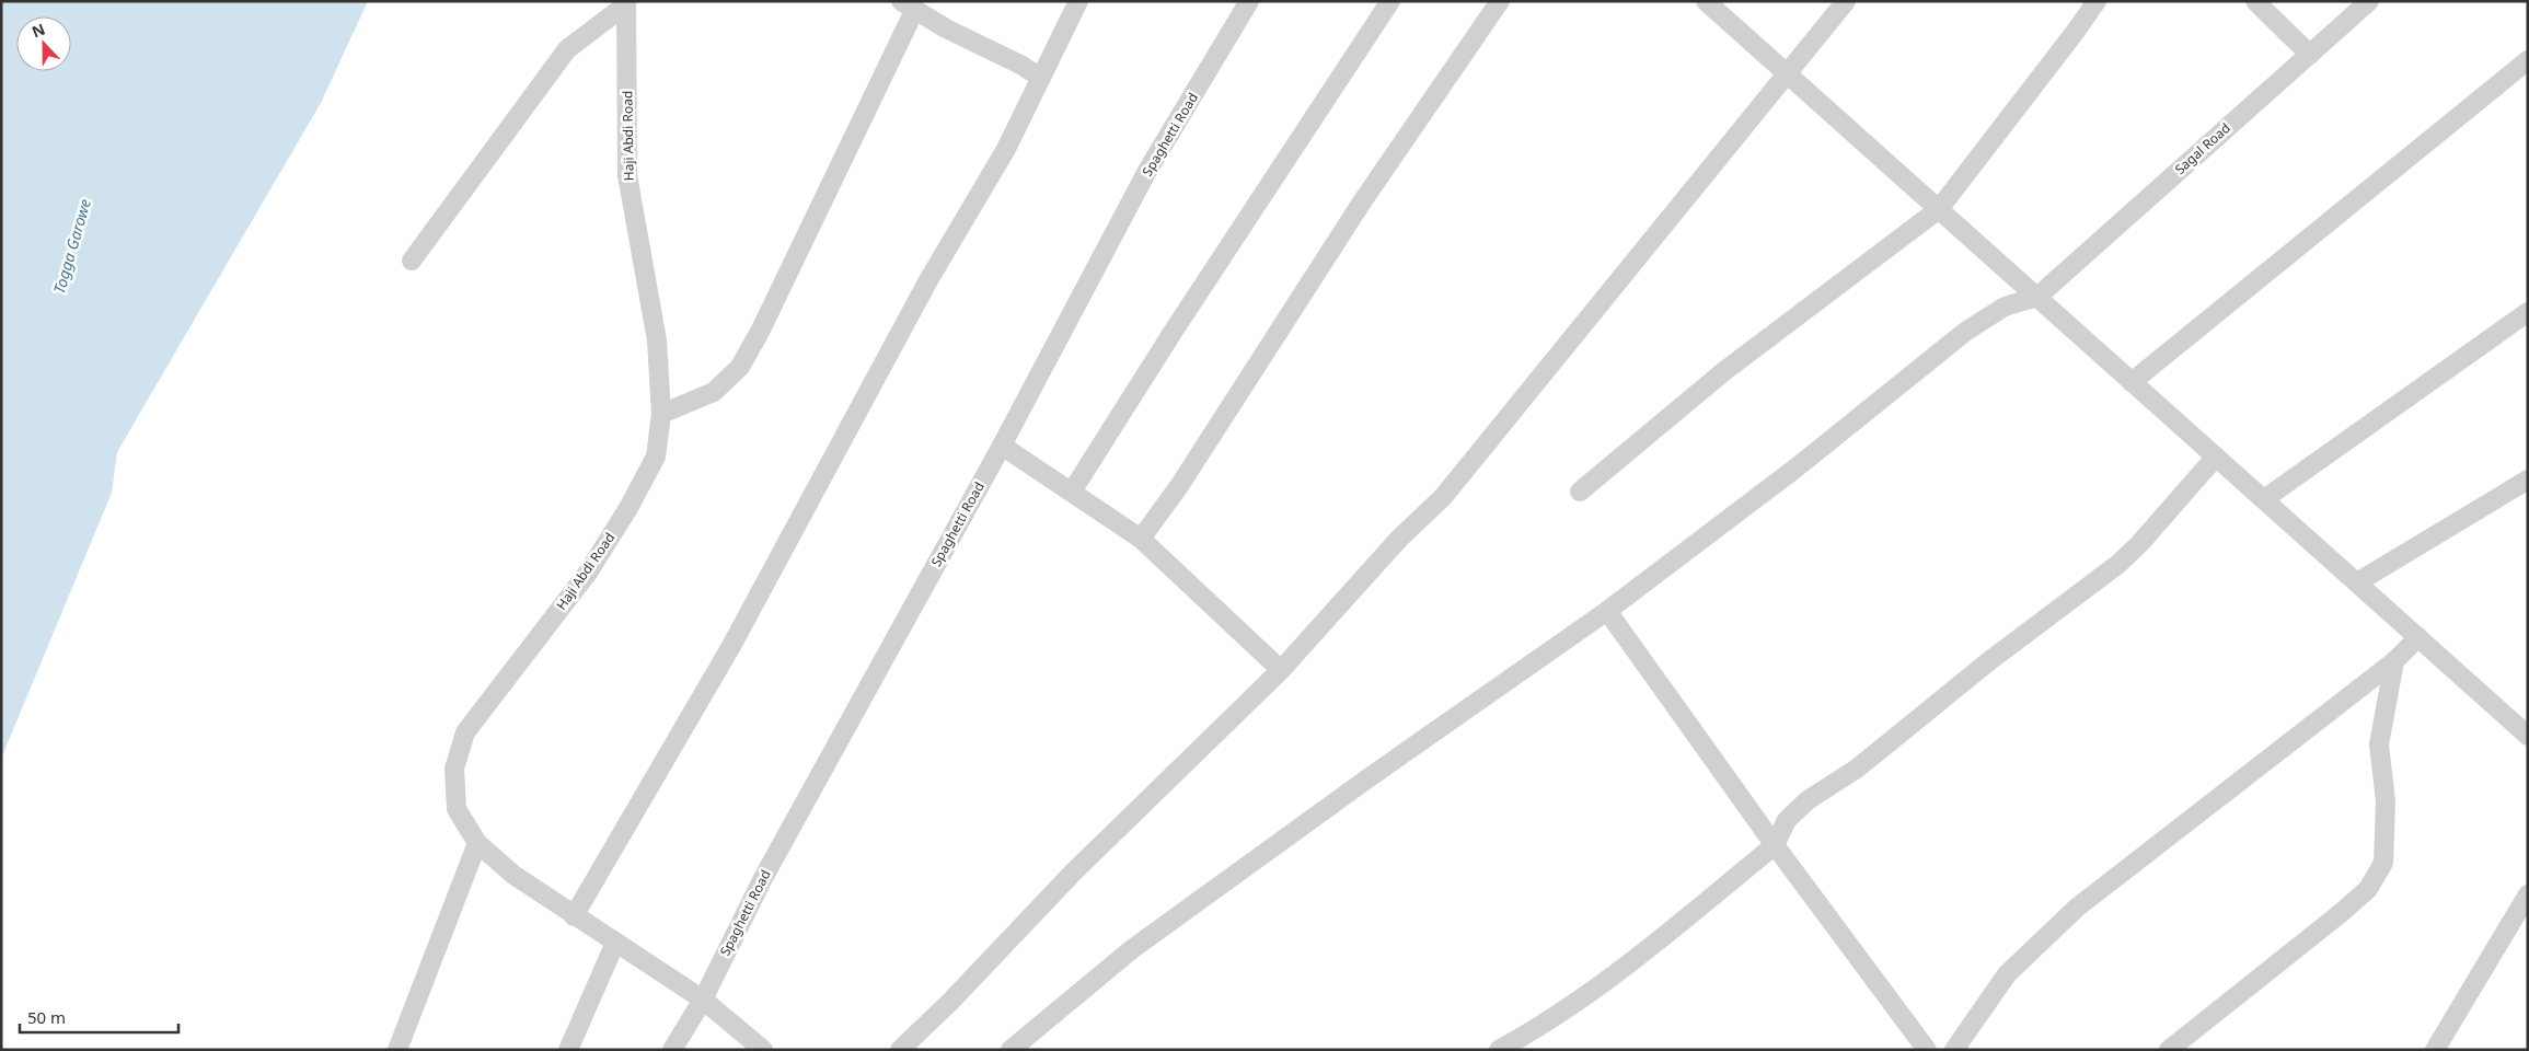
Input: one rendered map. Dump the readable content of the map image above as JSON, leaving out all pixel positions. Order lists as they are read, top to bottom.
{
  "streets": {
    "street": ["Spaghetti Road", "Haji Abdi Road", "Sagal Road"]
  },
  "crossings": [
    ["Spaghetti Road", "Haji Abdi Road"]
  ],
  "water": ["Togga Garowe"],
  "scale_bar": "50 m",
  "north": "top"
}
